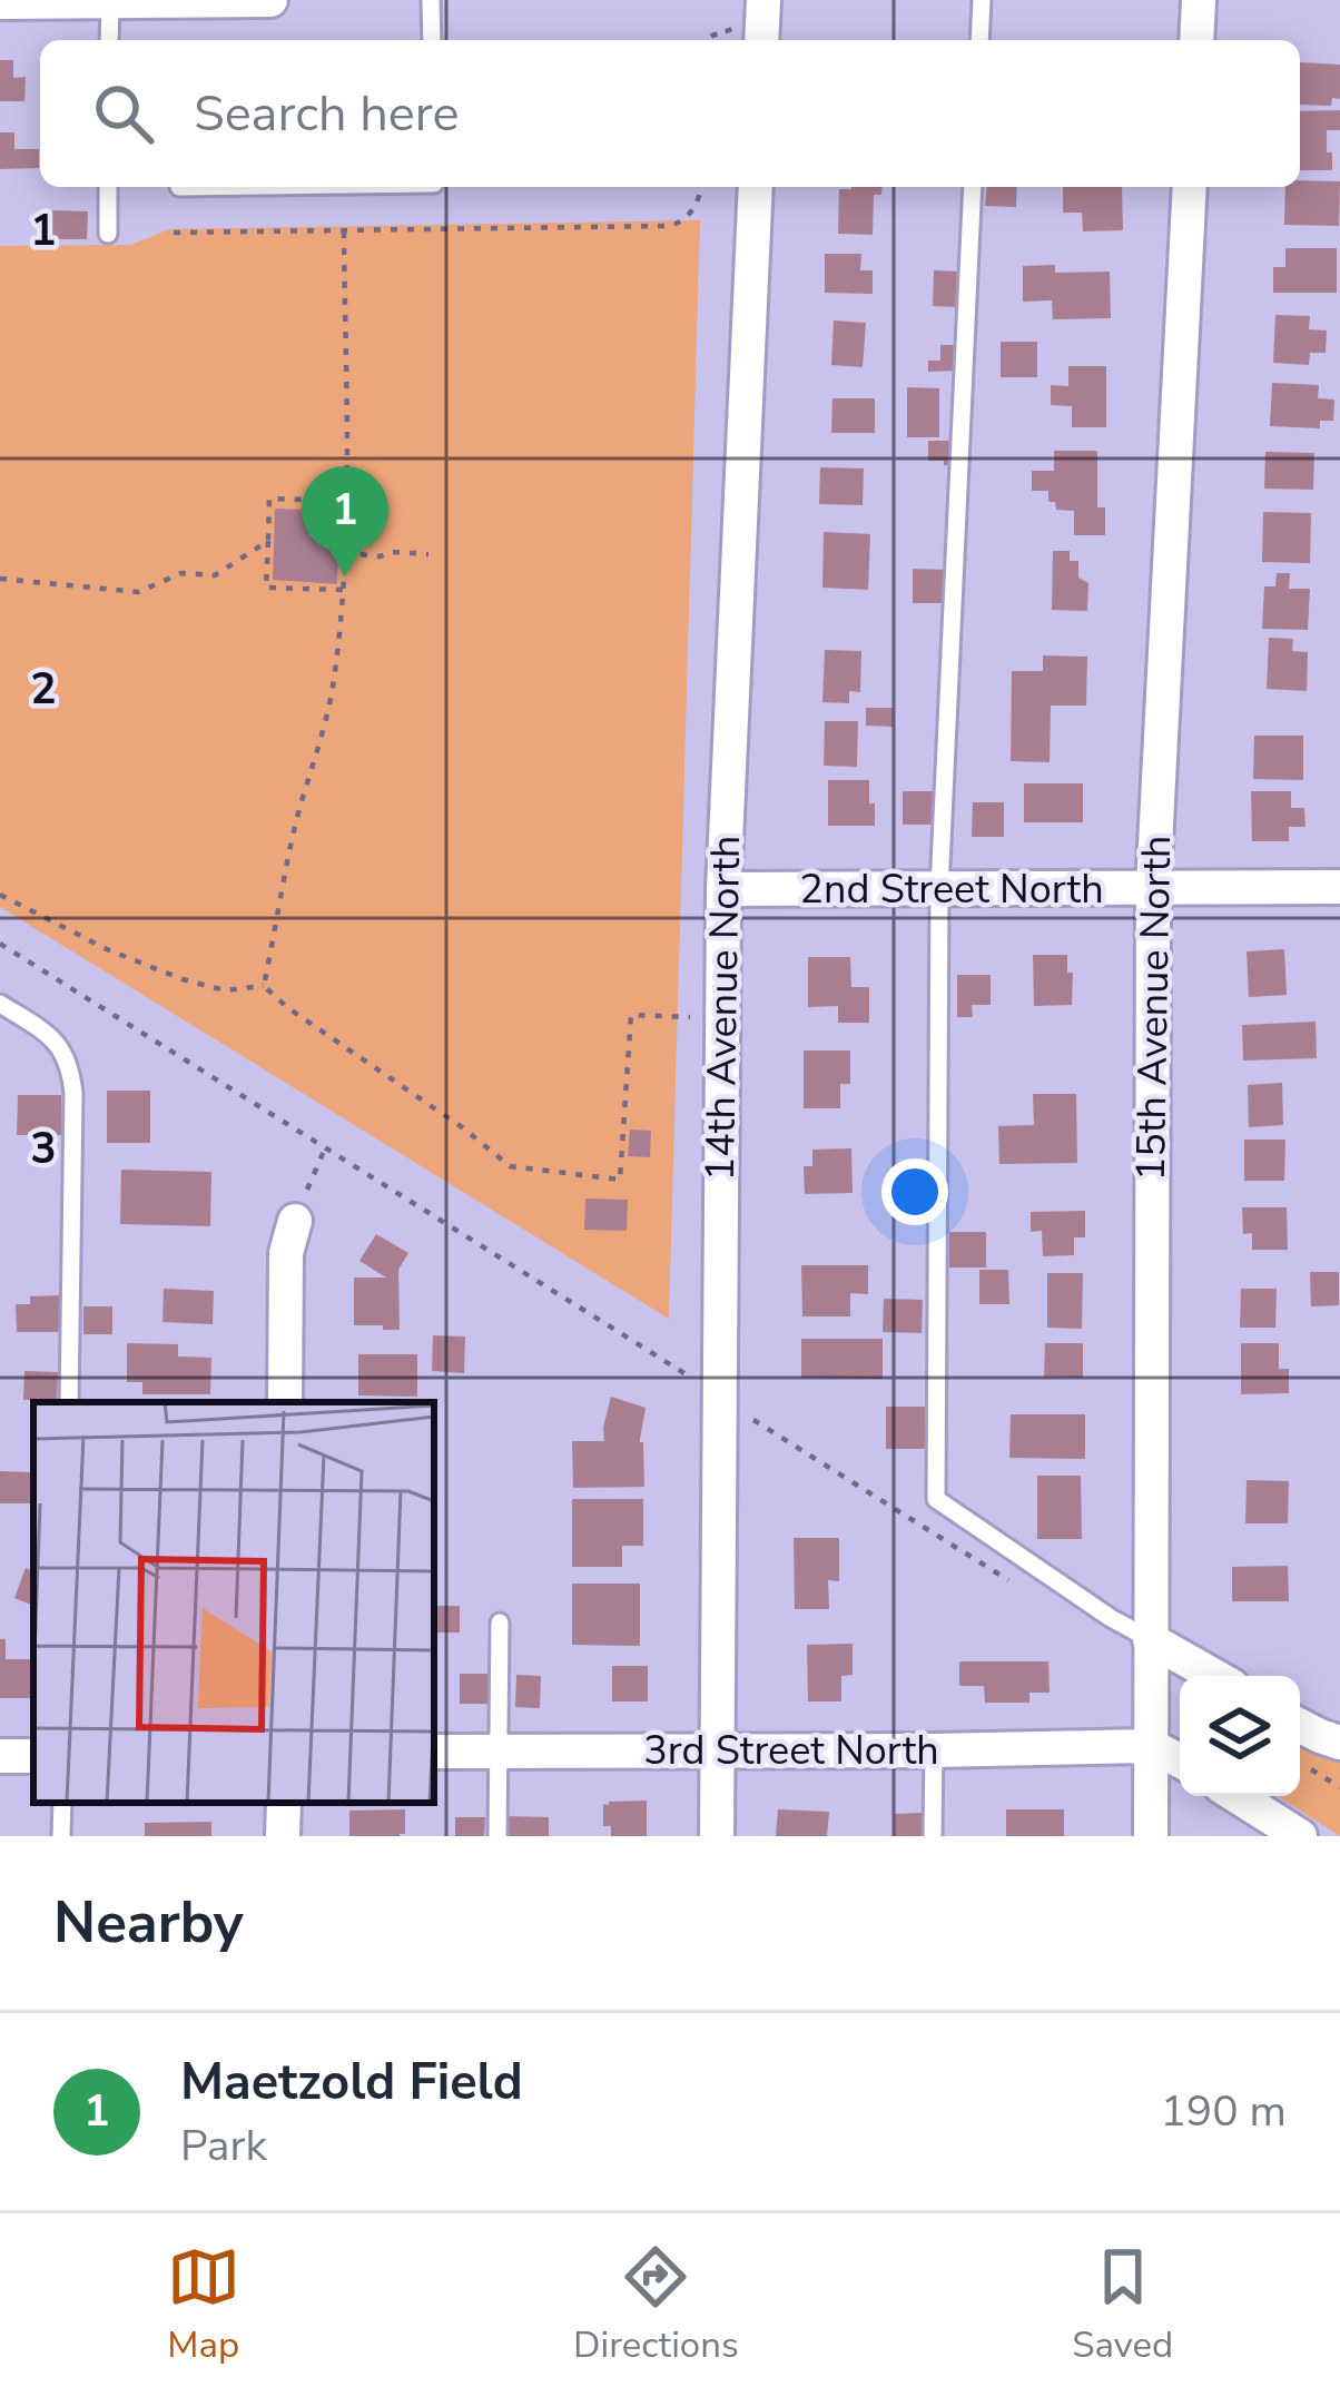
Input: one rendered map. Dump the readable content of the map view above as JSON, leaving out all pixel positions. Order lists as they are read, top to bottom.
{
  "streets": {
    "street": [
      "2nd Street North",
      "14th Avenue North",
      "15th Avenue North",
      "3rd Street North"
    ]
  },
  "crossings": [
    ["2nd Street North", "14th Avenue North"],
    ["2nd Street North", "15th Avenue North"],
    ["14th Avenue North", "3rd Street North"],
    ["15th Avenue North", "3rd Street North"]
  ],
  "page": {
    "search": "Search here",
    "pins": "1",
    "heading": "Nearby",
    "list": [
      {
        "mark": "1",
        "name": "Maetzold Field",
        "note": "Park",
        "value": "190 m"
      }
    ],
    "nav": ["Map", "Directions", "Saved"]
  },
  "grid": {
    "rows": ["1", "2", "3"]
  }
}
